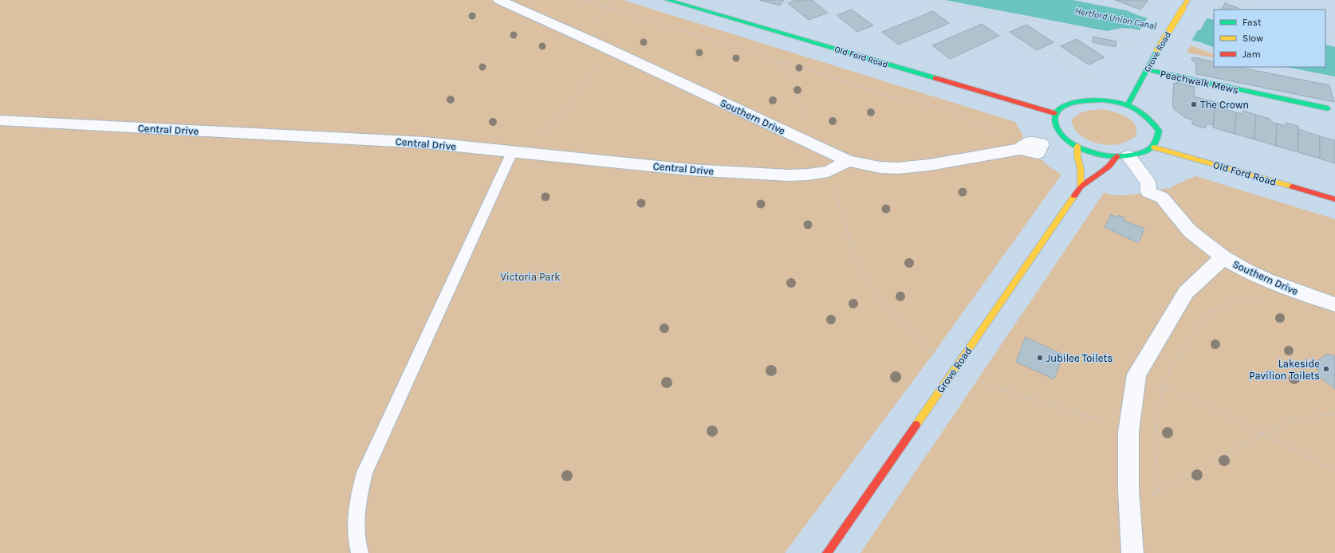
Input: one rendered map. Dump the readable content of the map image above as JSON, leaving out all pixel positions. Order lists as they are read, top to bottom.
{
  "streets": {
    "main road": ["Grove Road", "Old Ford Road", "Peachwalk Mews"],
    "street": ["Southern Drive", "Central Drive"]
  },
  "crossings": [
    ["Grove Road", "Peachwalk Mews"],
    ["Grove Road", "Southern Drive"],
    ["Southern Drive", "Central Drive"]
  ],
  "water": ["Hertford Union Canal"],
  "parks": ["Victoria Park"],
  "places": ["The Crown", "Jubilee Toilets", "Lakeside Pavilion Toilets"],
  "legend": ["Fast", "Slow", "Jam"]
}
